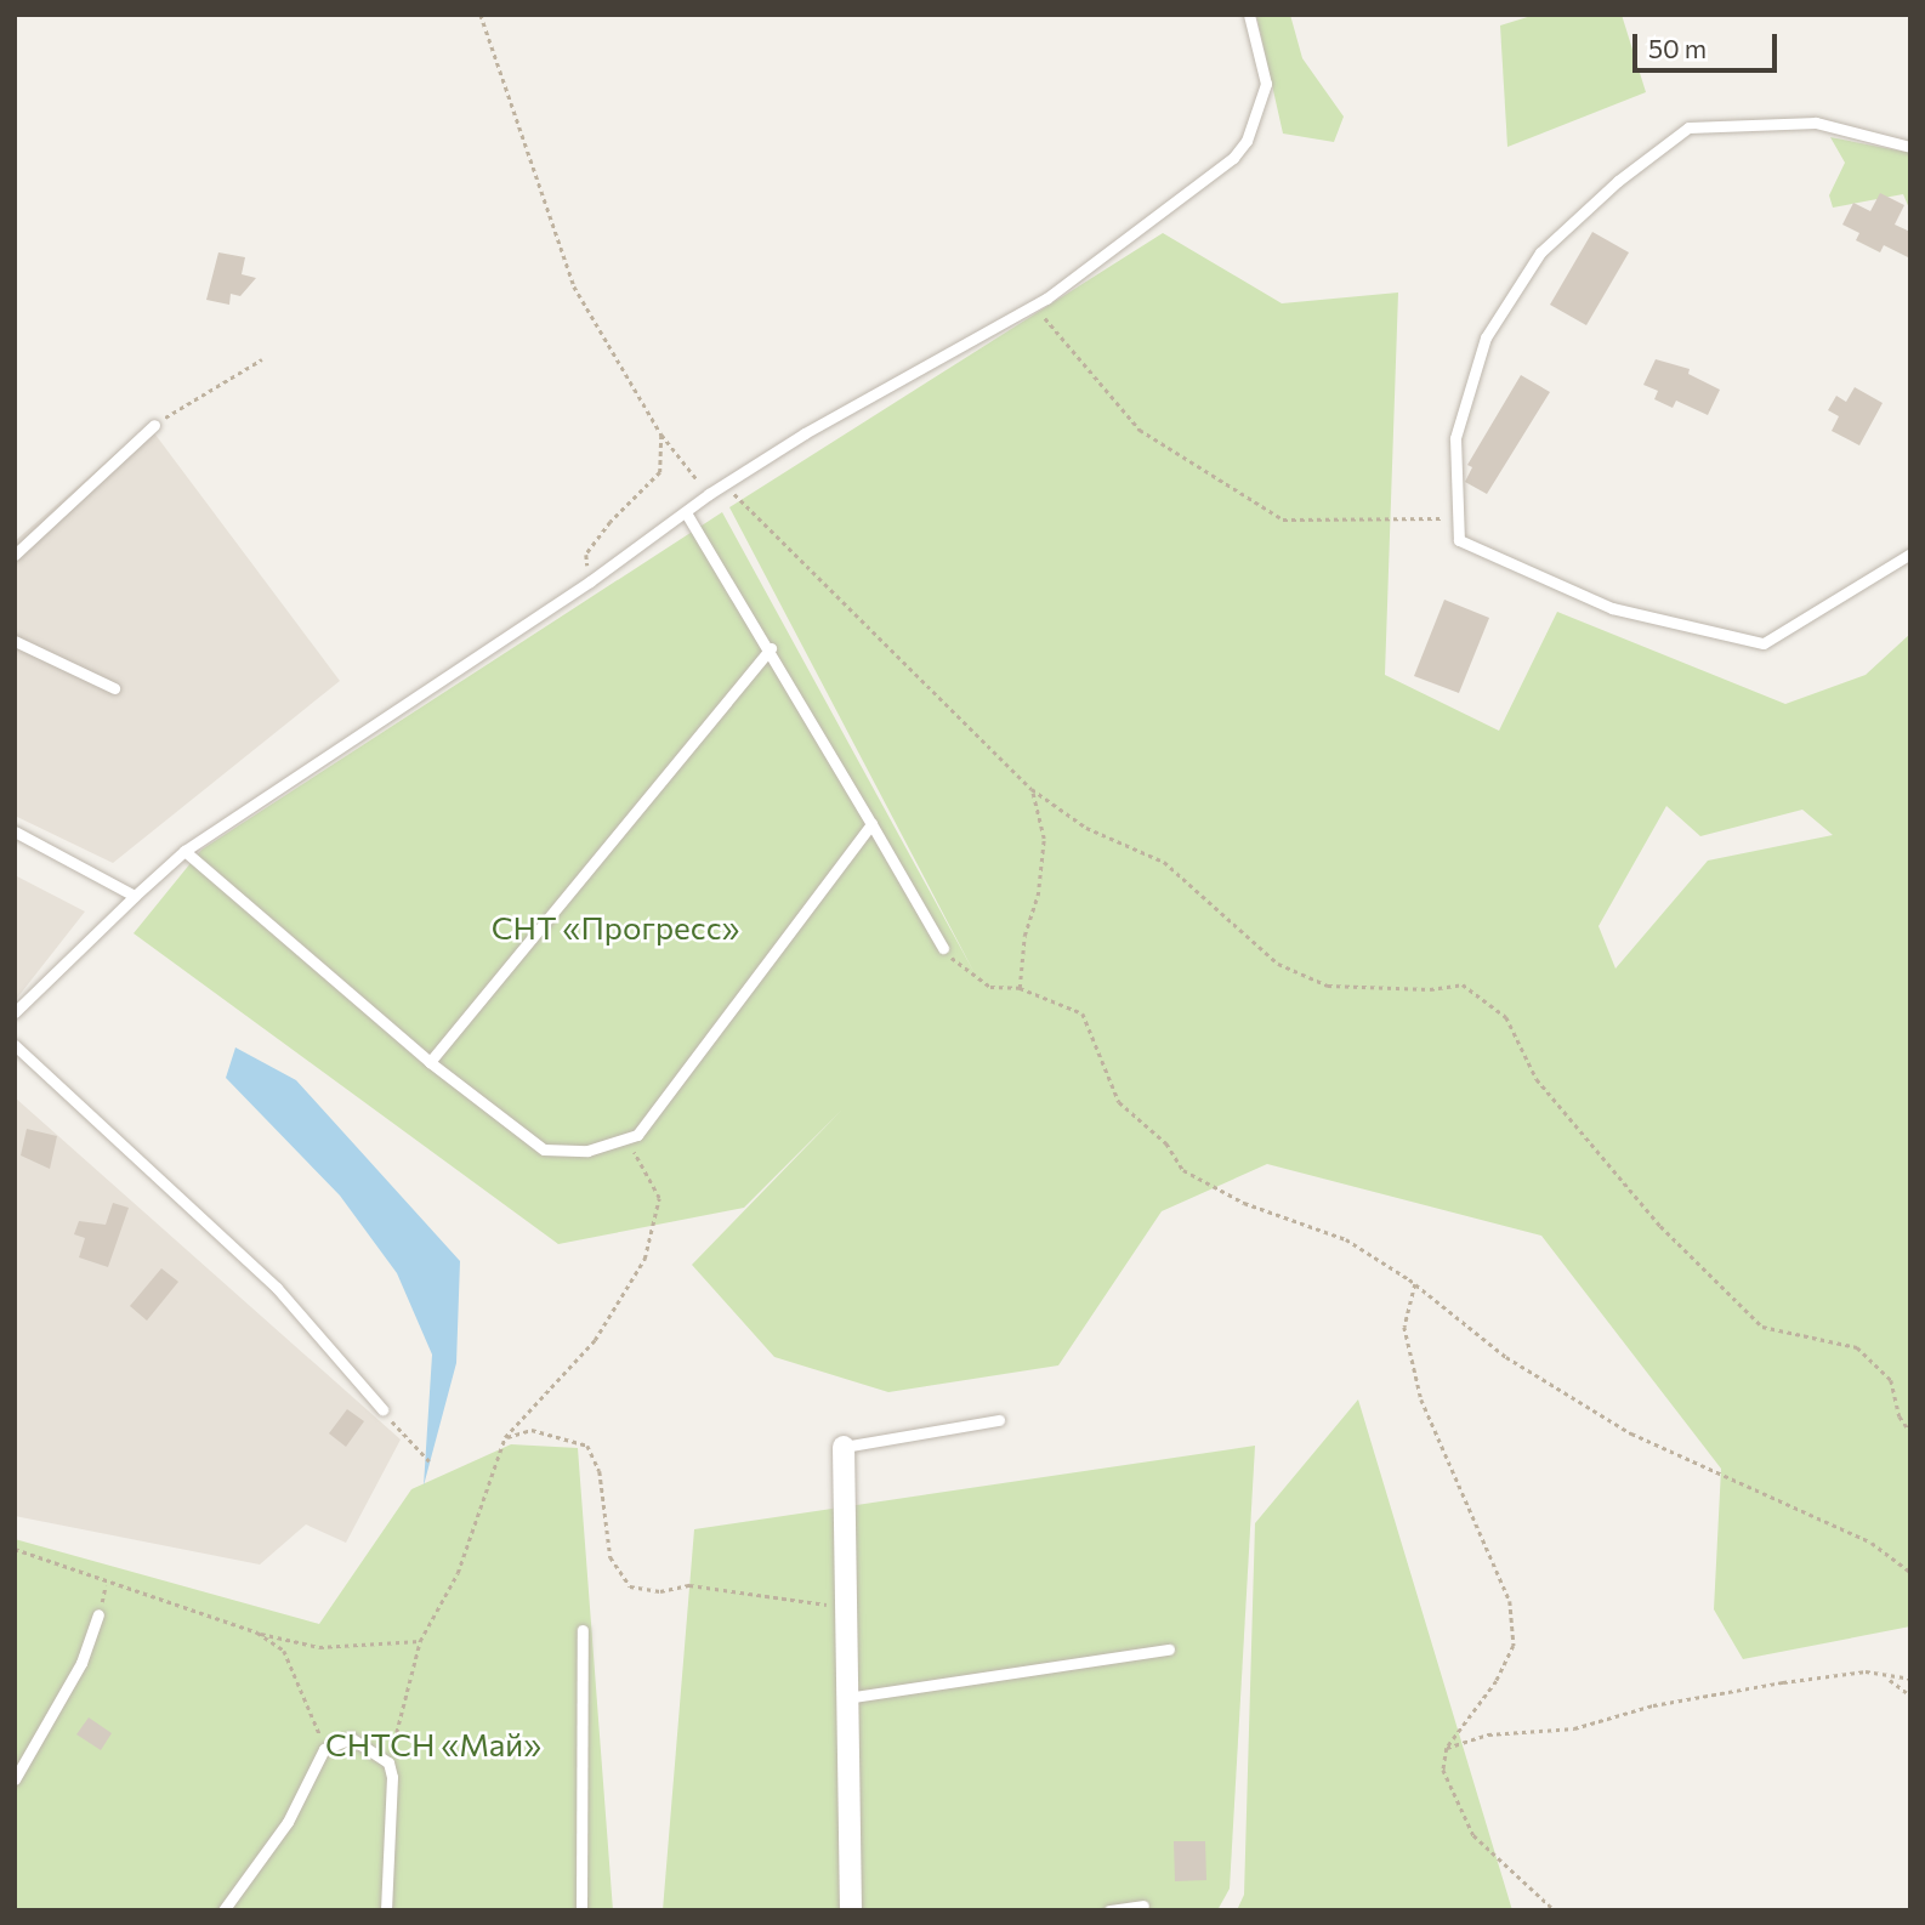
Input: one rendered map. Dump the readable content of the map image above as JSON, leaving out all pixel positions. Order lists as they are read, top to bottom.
{
  "parks": ["СНТ «Прогресс»", "СНТСН «Май»"],
  "scale_bar": "50 m"
}
